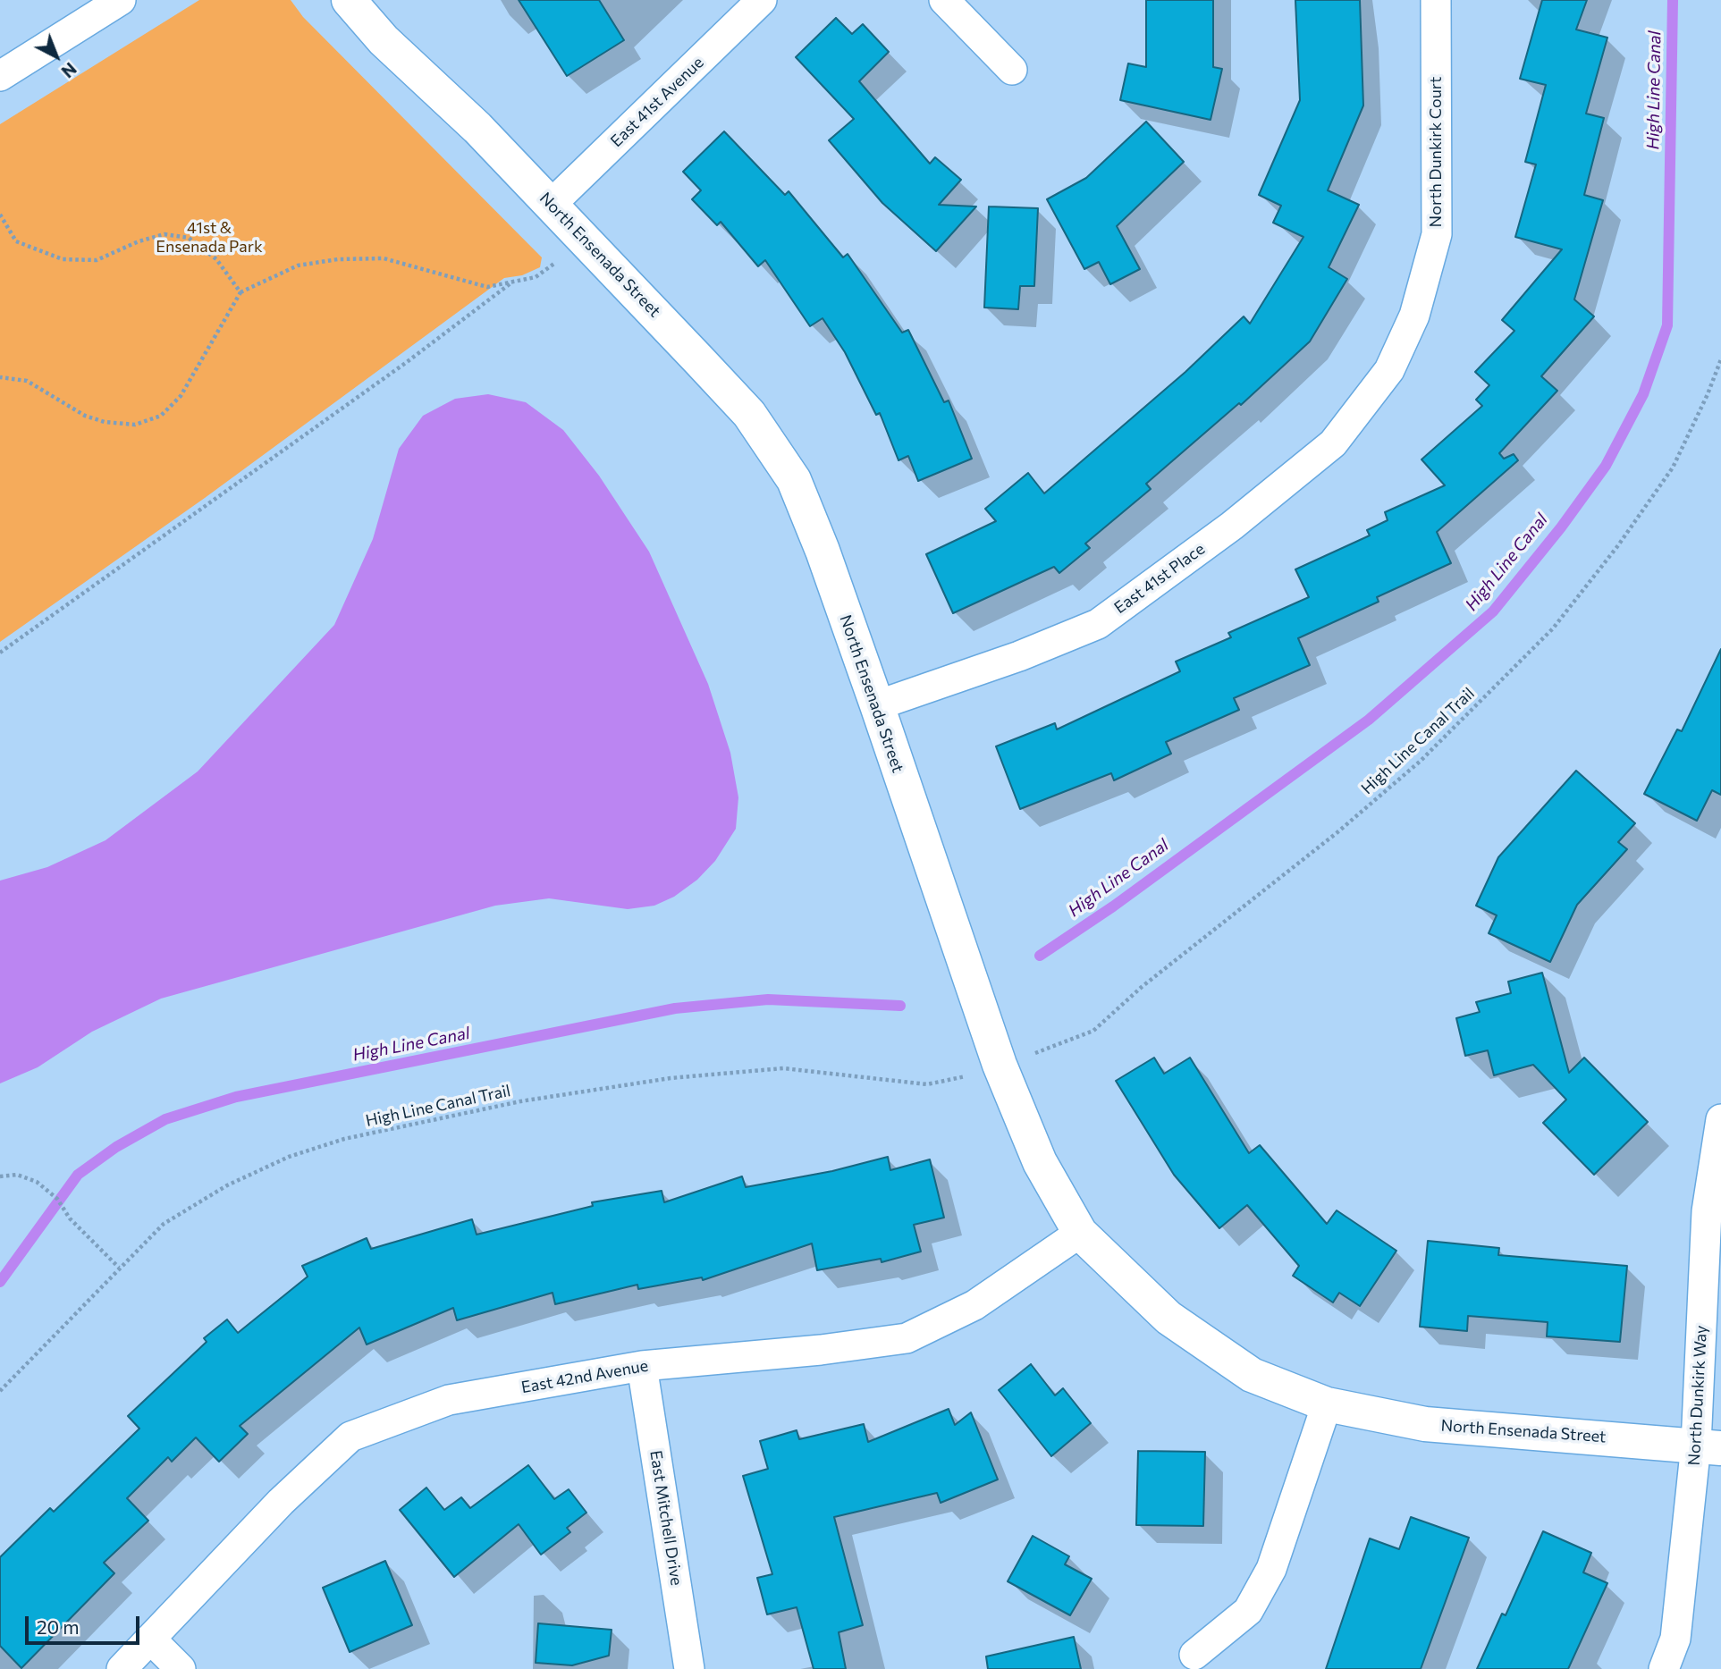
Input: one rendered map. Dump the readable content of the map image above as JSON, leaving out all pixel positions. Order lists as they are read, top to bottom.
{
  "streets": {
    "street": [
      "East 41st Avenue",
      "North Dunkirk Court",
      "North Ensenada Street",
      "East 41st Place",
      "East 42nd Avenue",
      "North Dunkirk Way",
      "East Mitchell Drive"
    ],
    "path": ["High Line Canal Trail"]
  },
  "crossings": [
    ["East 41st Avenue", "North Ensenada Street"],
    ["North Dunkirk Court", "East 41st Place"],
    ["North Ensenada Street", "East 41st Place"],
    ["North Ensenada Street", "East 42nd Avenue"],
    ["North Ensenada Street", "North Dunkirk Way"],
    ["East 42nd Avenue", "East Mitchell Drive"]
  ],
  "water": ["High Line Canal"],
  "parks": ["41st & Ensenada Park"],
  "scale_bar": "20 m",
  "north": "bottom right"
}
